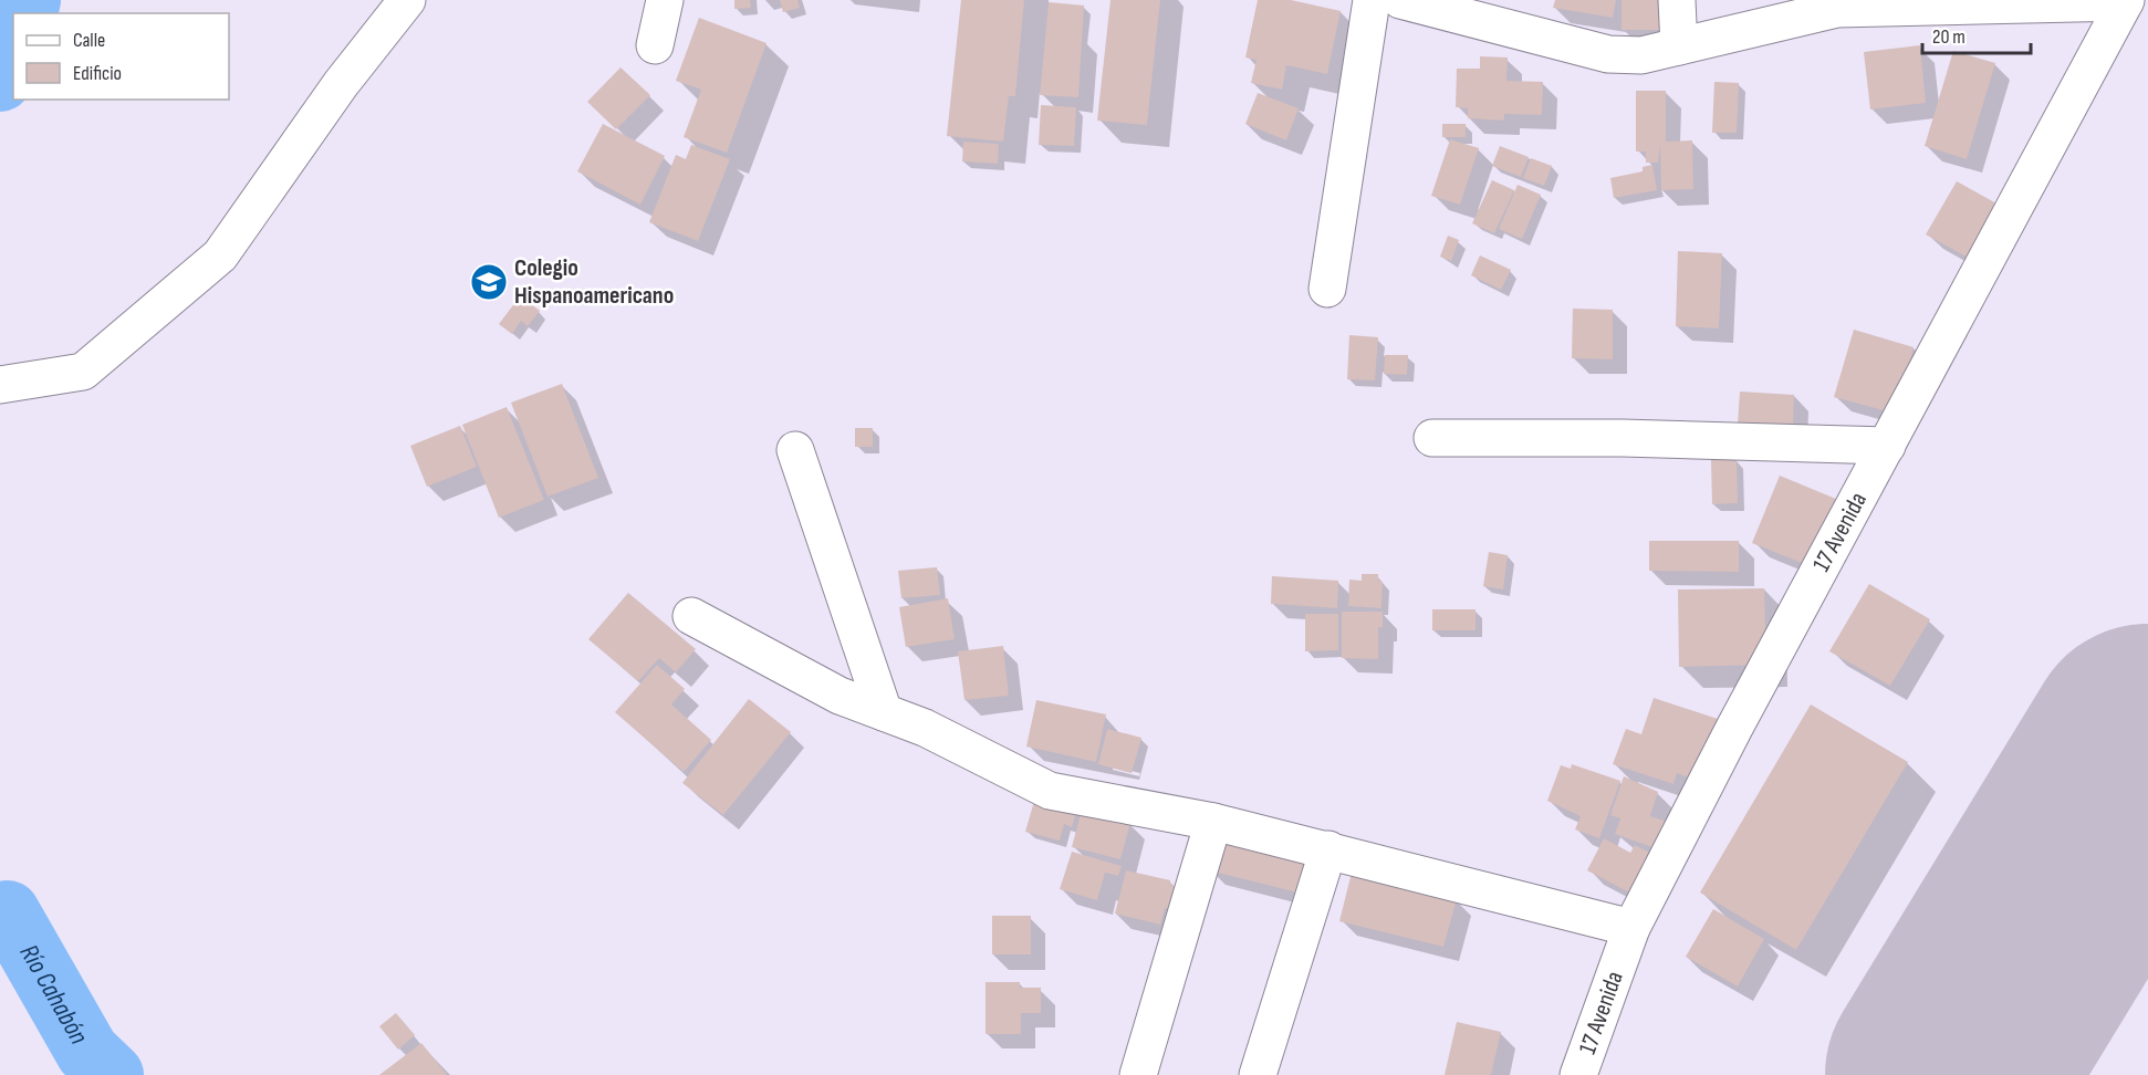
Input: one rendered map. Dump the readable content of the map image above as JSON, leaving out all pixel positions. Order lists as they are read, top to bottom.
{
  "streets": {
    "street": ["17 Avenida"]
  },
  "water": ["Río Cahabón"],
  "places": {
    "school or university": ["Colegio Hispanoamericano"]
  },
  "legend": ["Calle", "Edificio"],
  "scale_bar": "20 m"
}
